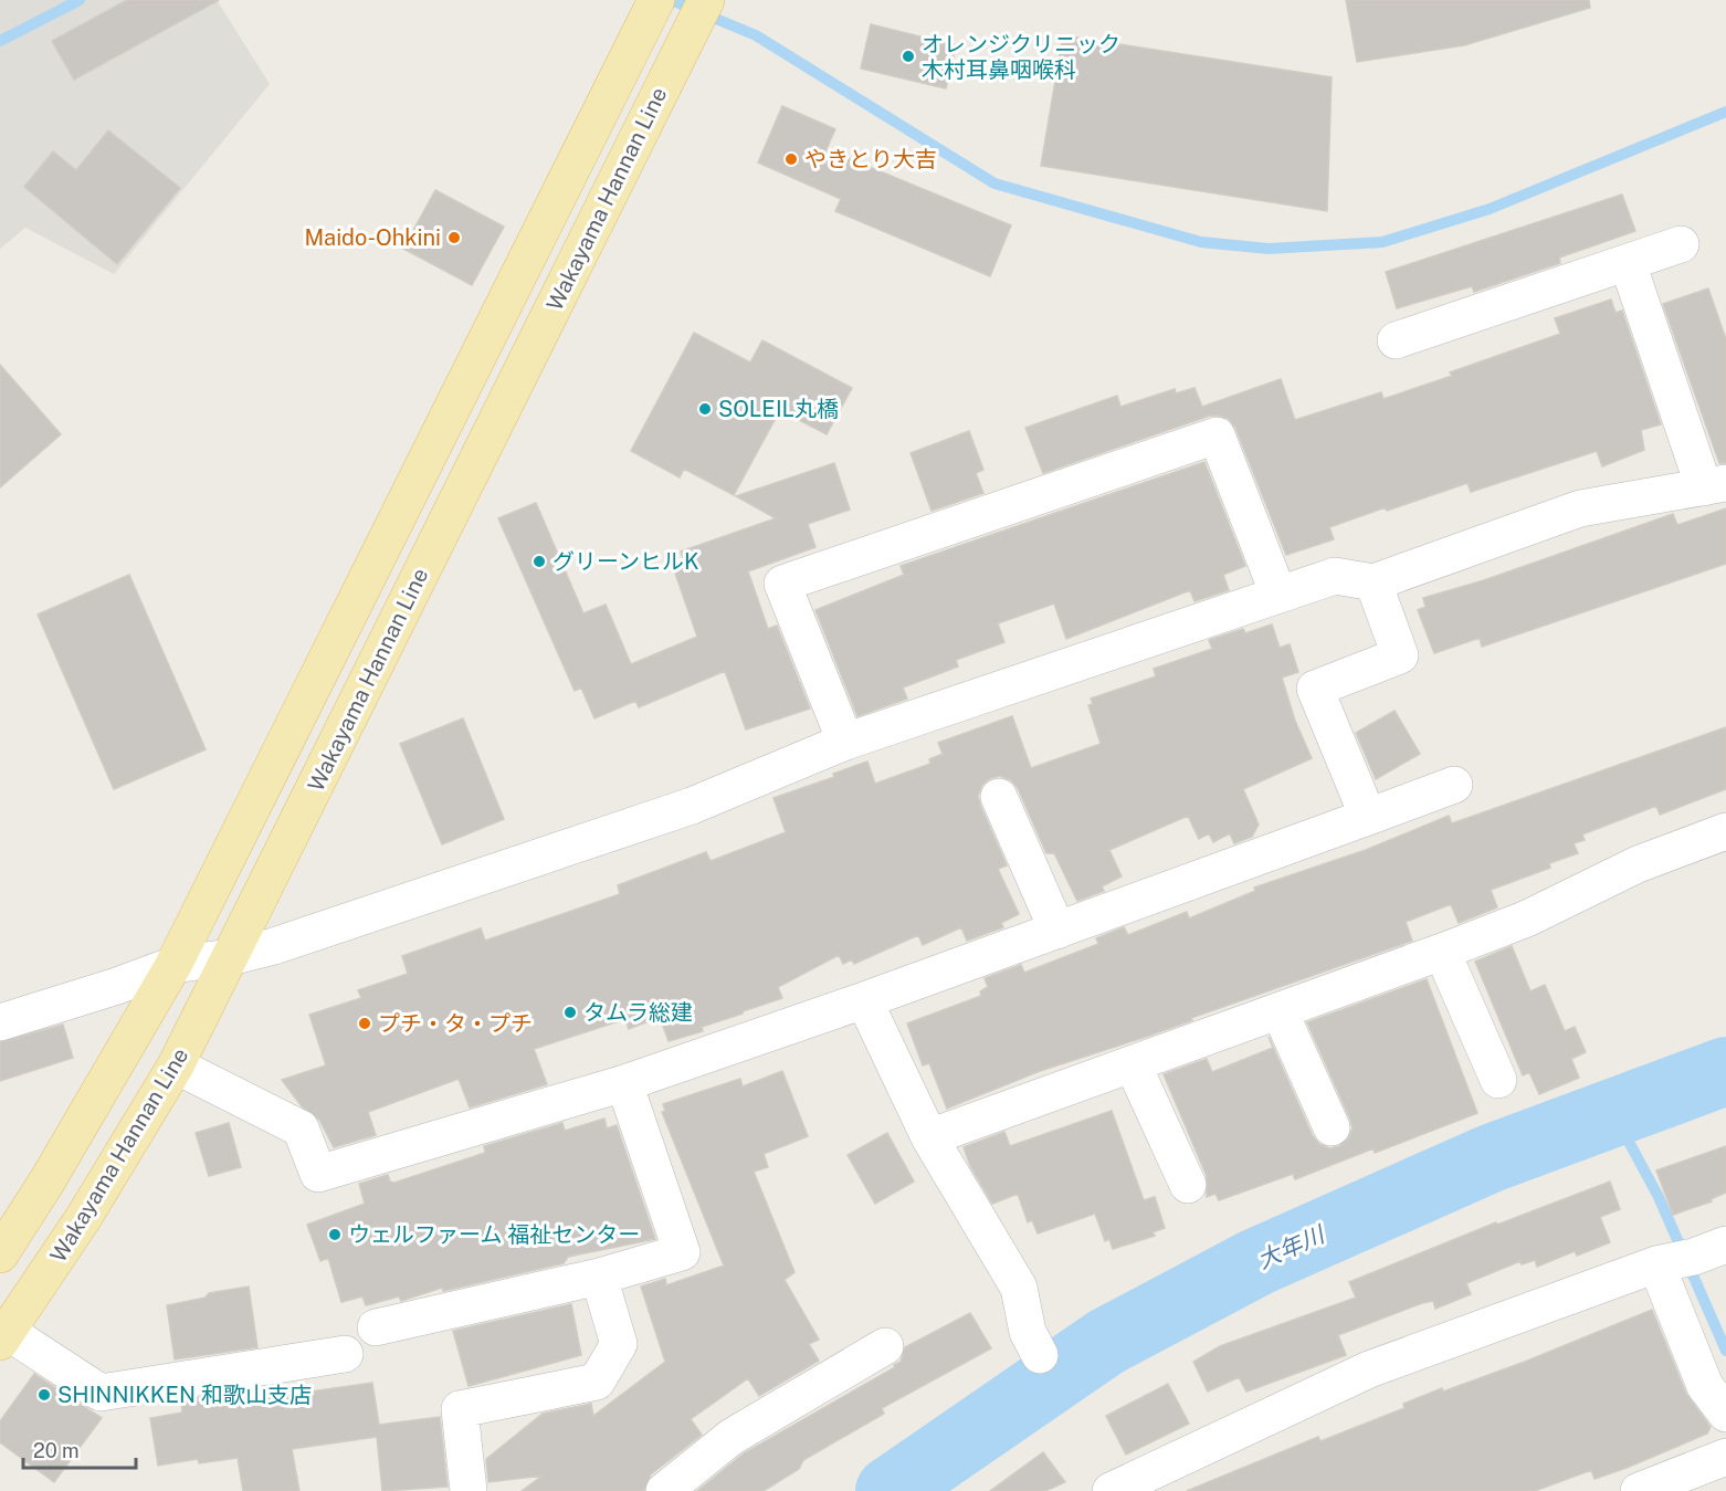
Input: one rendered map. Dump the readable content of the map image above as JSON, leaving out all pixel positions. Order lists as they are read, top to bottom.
{
  "streets": {
    "main road": ["Wakayama Hannan Line"]
  },
  "water": ["大年川"],
  "places": [
    "オレンジクリニック 木村耳鼻咽喉科",
    "やきとり大吉",
    "Maido-Ohkini",
    "SOLEIL丸橋",
    "グリーンヒルK",
    "タムラ総建",
    "プチ・タ・プチ",
    "ウェルファーム 福祉センター",
    "SHINNIKKEN 和歌山支店"
  ],
  "scale_bar": "20 m"
}
